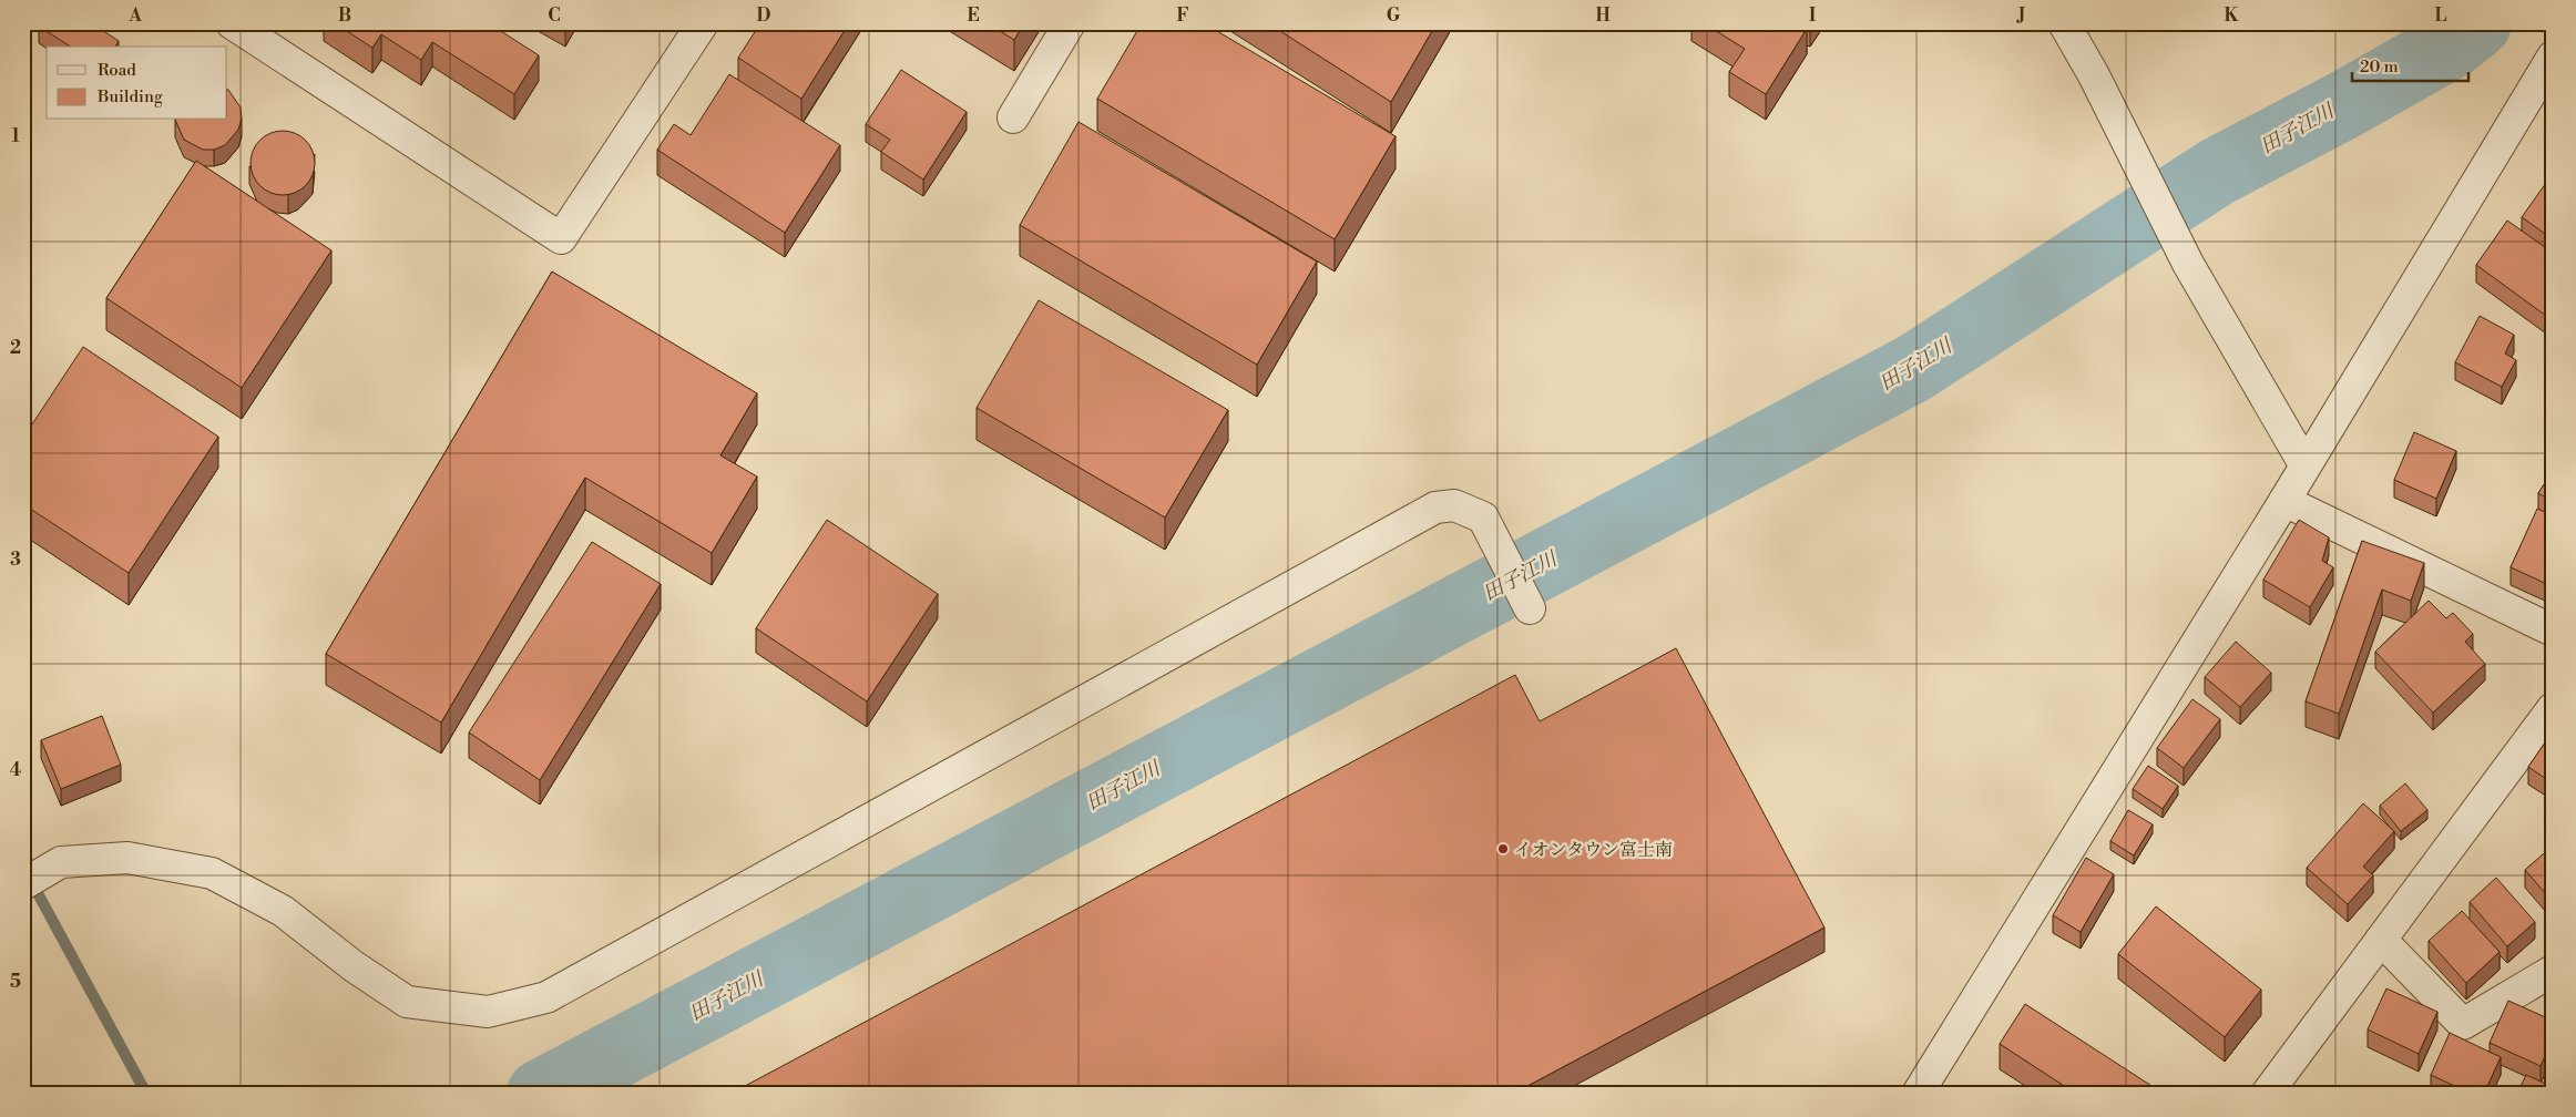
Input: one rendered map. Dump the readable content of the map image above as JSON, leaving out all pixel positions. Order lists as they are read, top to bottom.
{
  "water": ["田子江川"],
  "places": ["イオンタウン富士南"],
  "legend": ["Road", "Building"],
  "scale_bar": "20 m",
  "grid": {
    "columns": [
      "A",
      "B",
      "C",
      "D",
      "E",
      "F",
      "G",
      "H",
      "I",
      "J",
      "K",
      "L"
    ],
    "rows": [
      "1",
      "2",
      "3",
      "4",
      "5"
    ]
  }
}
